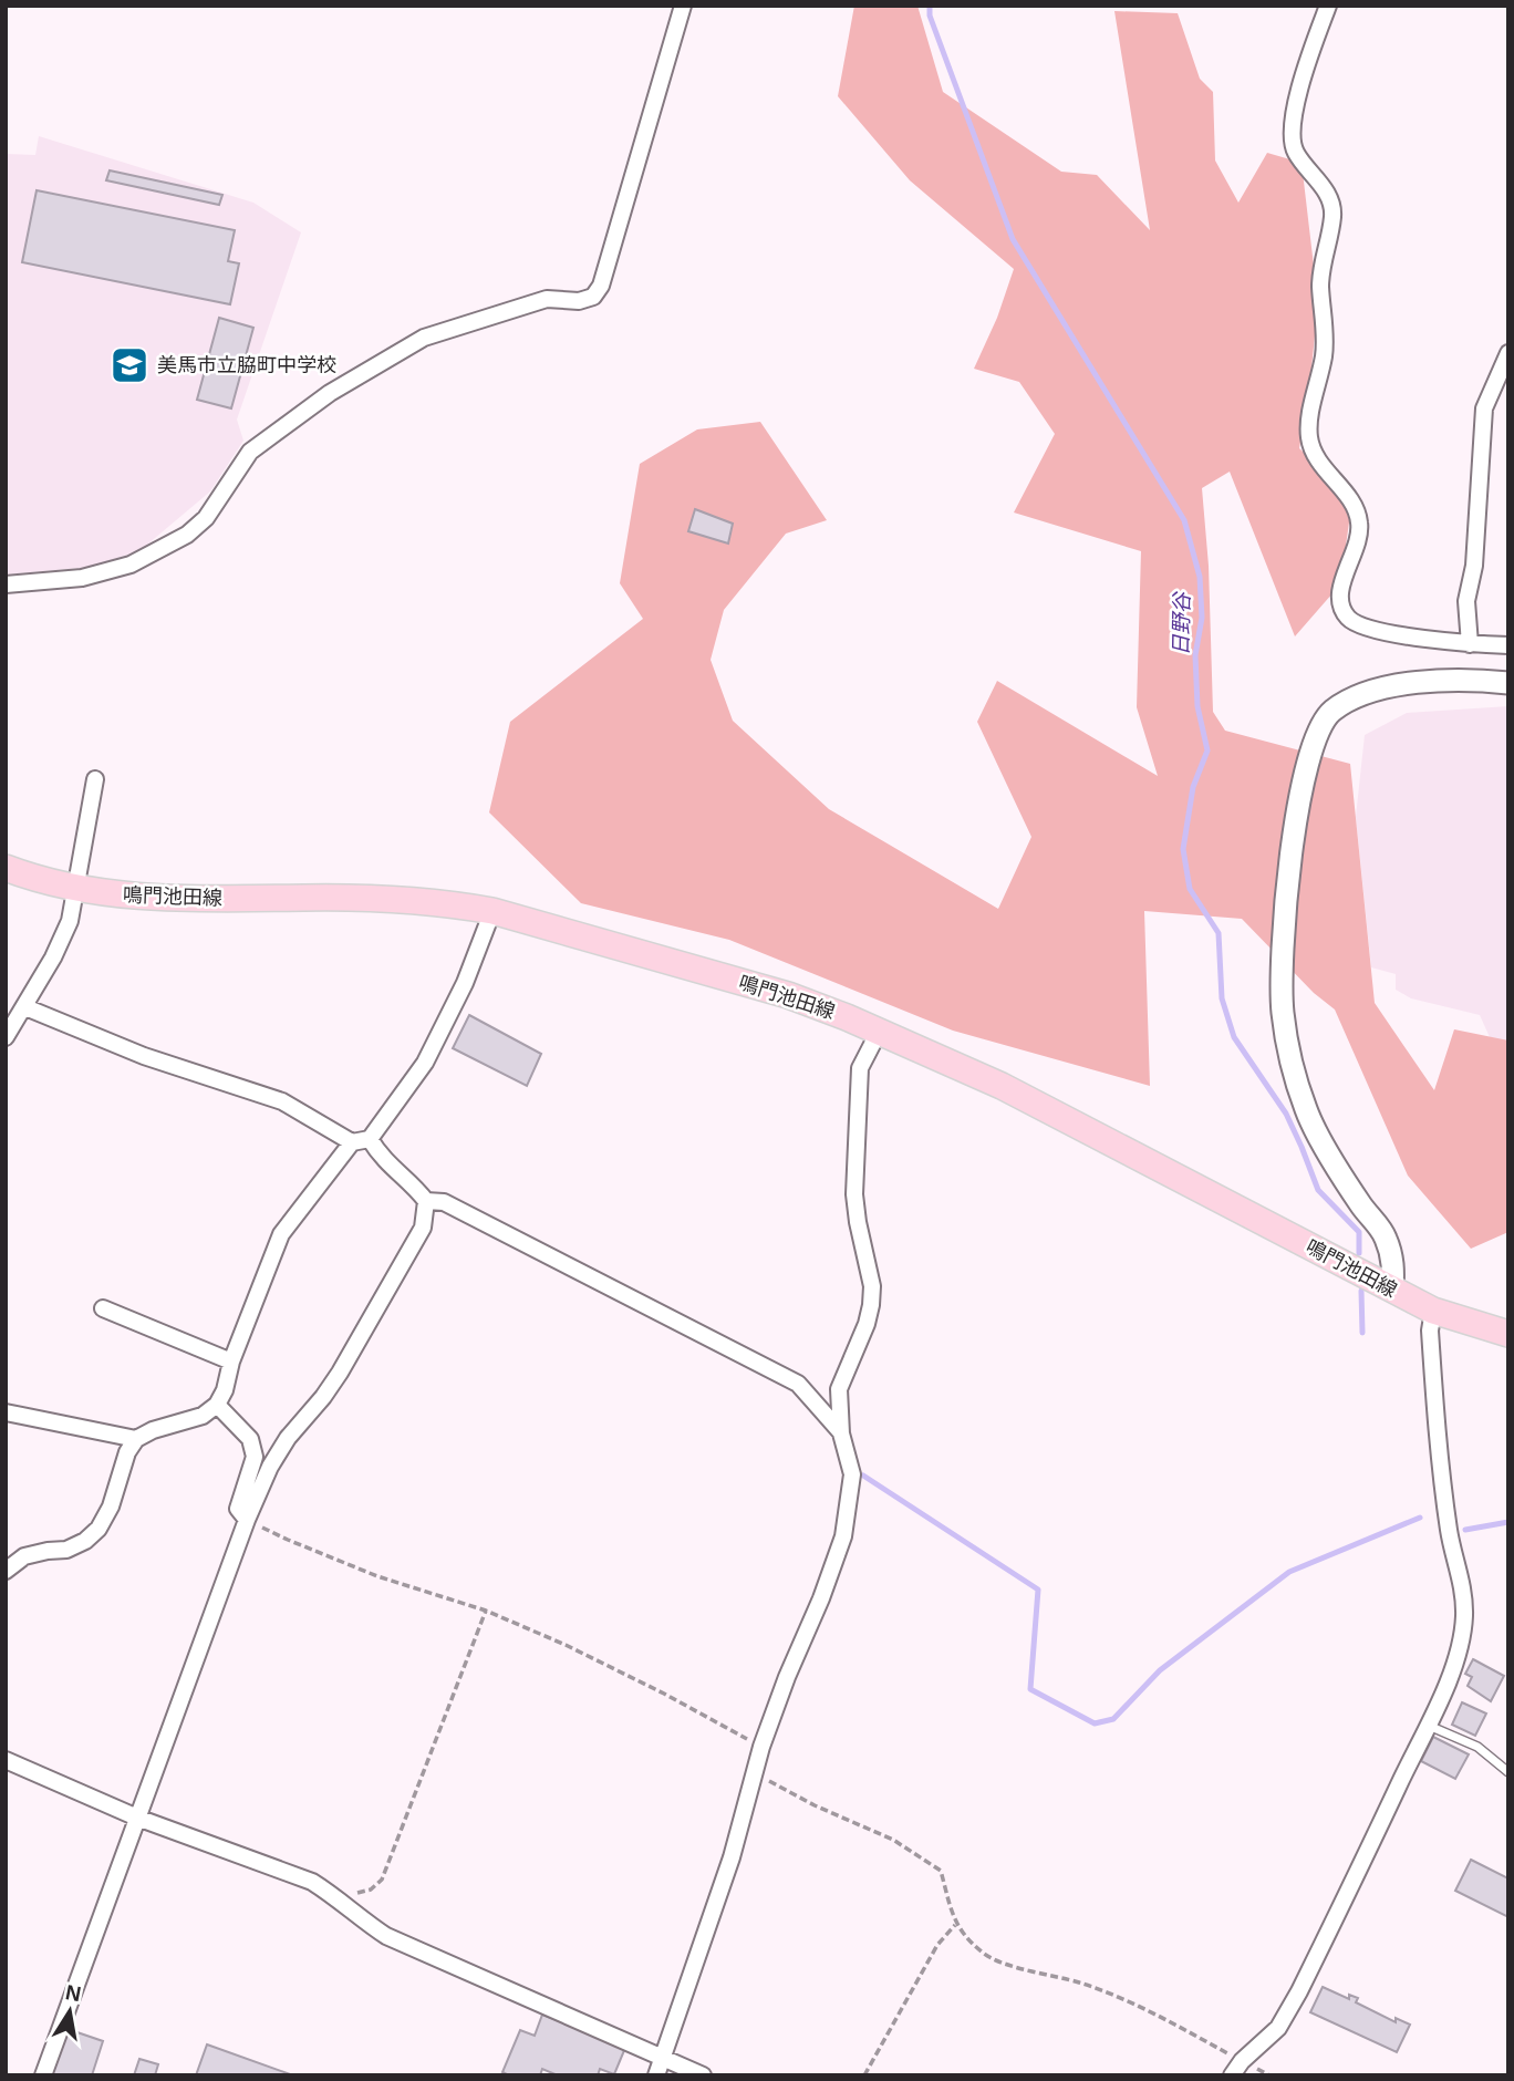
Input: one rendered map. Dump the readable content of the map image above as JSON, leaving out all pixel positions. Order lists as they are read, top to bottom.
{
  "streets": {
    "main road": ["鳴門池田線"]
  },
  "water": ["日野谷"],
  "places": {
    "school or university": ["美馬市立脇町中学校"]
  },
  "north": "top"
}
